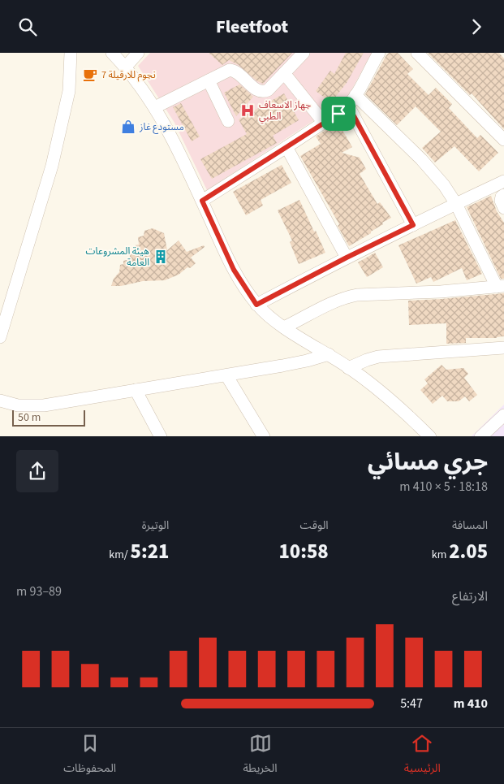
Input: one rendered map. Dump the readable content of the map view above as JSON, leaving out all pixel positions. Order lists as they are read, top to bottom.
{
  "places": {
    "cafe": ["7 نجوم للارقيلة"],
    "hospital": ["جهاز الاسعاف الطبي"],
    "shop": ["مستودع غاز"],
    "building": ["هيئة المشروعات العامة"]
  },
  "scale_bar": "50 m",
  "page": {
    "header": "Fleetfoot",
    "scale": "50 m",
    "heading": ["جري مسائي", "18:18 · 5 × 410 m"],
    "stats": [
      ["المسافة", "2.05 km"],
      ["الوقت", "10:58"],
      ["الوتيرة", "5:21 /km"]
    ],
    "chart": ["الارتفاع", "89–93 m"],
    "list": [
      {
        "name": "410 m",
        "note": "5:47"
      }
    ],
    "tabs": ["الرئيسية", "الخريطة", "المحفوظات"]
  }
}
